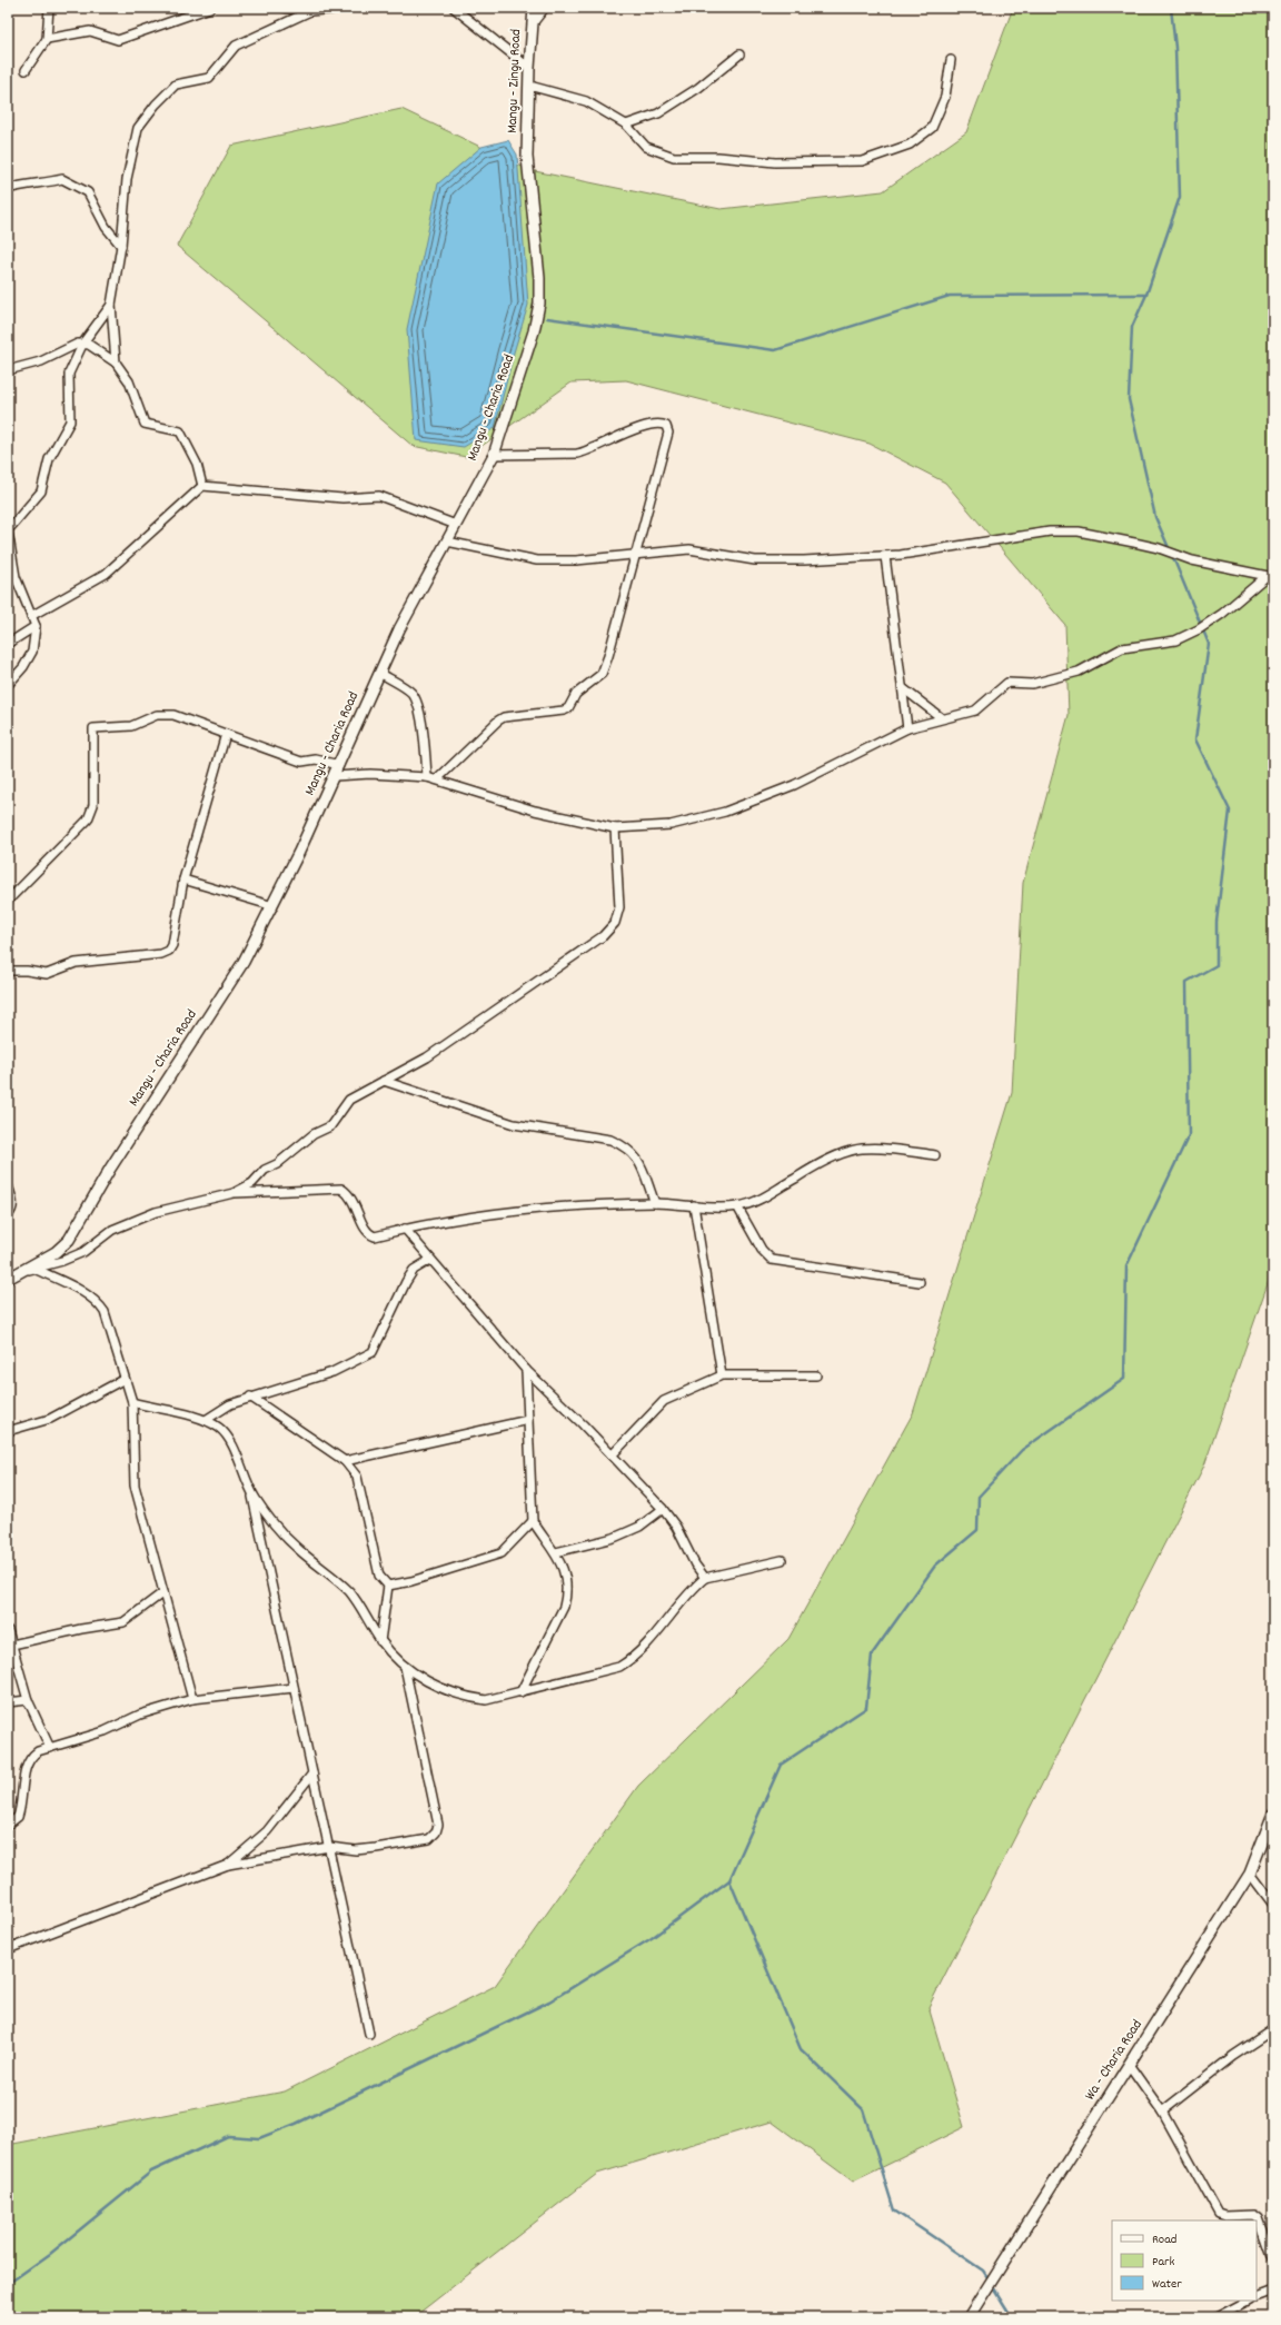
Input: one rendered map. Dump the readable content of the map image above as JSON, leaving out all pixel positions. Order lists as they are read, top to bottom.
{
  "streets": {
    "street": ["Mangu - Zingu Road", "Mangu - Charia Road", "Wa - Charia Road"]
  },
  "crossings": [
    ["Mangu - Zingu Road", "Mangu - Charia Road"]
  ],
  "legend": ["Road", "Park", "Water"]
}
